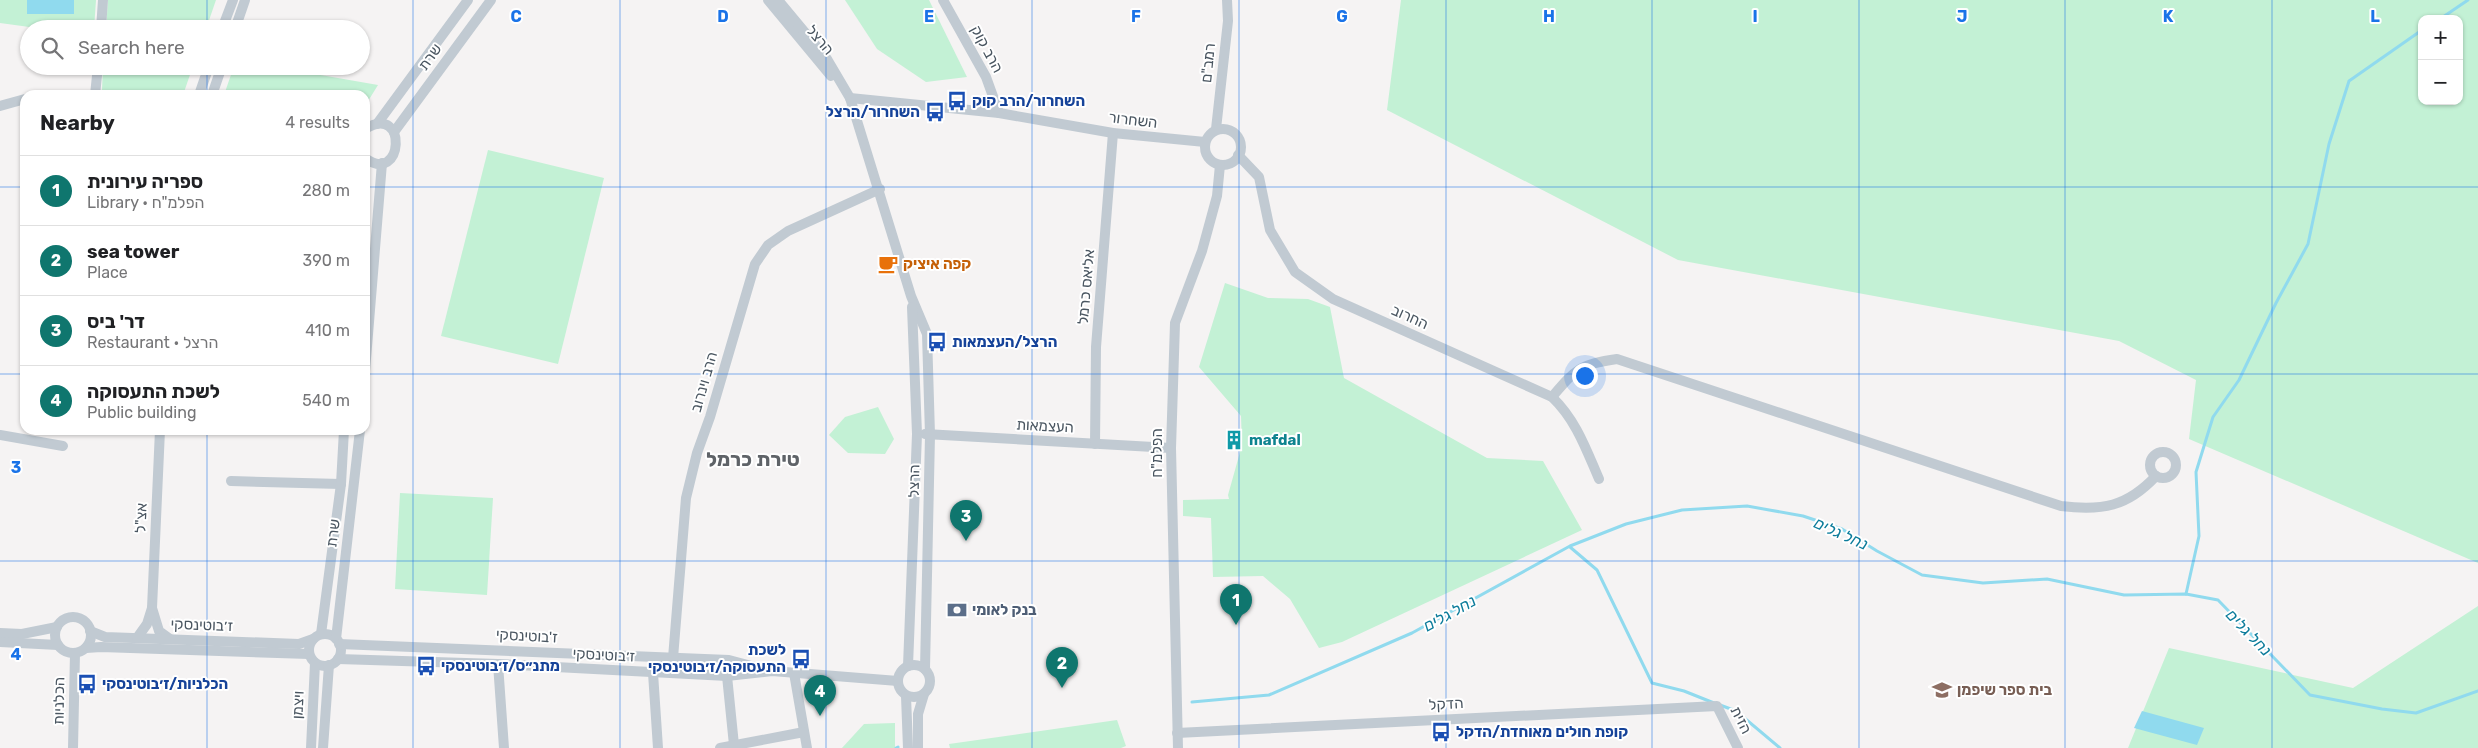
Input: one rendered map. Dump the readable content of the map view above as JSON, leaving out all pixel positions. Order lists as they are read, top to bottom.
{
  "streets": {
    "street": [
      "הרצל",
      "הרב קוק",
      "שרת",
      "רמב\"ם",
      "השחרור",
      "אליאס כרמל",
      "החרוב",
      "הרב וינרוב",
      "העצמאות",
      "הפלמ\"ח",
      "אצ\"ל",
      "ז׳בוטינסקי",
      "ז'בוטינסקי",
      "הכלניות",
      "הדקל",
      "ויצמן",
      "הזית"
    ]
  },
  "crossings": [
    ["הרצל", "השחרור"],
    ["הרצל", "הרב וינרוב"],
    ["הרצל", "העצמאות"],
    ["הרצל", "ז׳בוטינסקי"],
    ["הרב קוק", "השחרור"],
    ["שרת", "ז׳בוטינסקי"],
    ["שרת", "ז'בוטינסקי"],
    ["שרת", "ויצמן"],
    ["רמב\"ם", "השחרור"],
    ["רמב\"ם", "החרוב"],
    ["רמב\"ם", "הפלמ\"ח"],
    ["השחרור", "אליאס כרמל"],
    ["השחרור", "החרוב"],
    ["השחרור", "הפלמ\"ח"],
    ["אליאס כרמל", "העצמאות"],
    ["החרוב", "הפלמ\"ח"],
    ["הרב וינרוב", "ז'בוטינסקי"],
    ["העצמאות", "הפלמ\"ח"],
    ["הפלמ\"ח", "הדקל"],
    ["אצ\"ל", "ז׳בוטינסקי"],
    ["ז׳בוטינסקי", "ז'בוטינסקי"],
    ["ז׳בוטינסקי", "הכלניות"],
    ["ז׳בוטינסקי", "ויצמן"],
    ["ז'בוטינסקי", "ויצמן"],
    ["הדקל", "הזית"]
  ],
  "districts": ["טירת כרמל"],
  "water": ["נחל גלים"],
  "places": {
    "bus stop": [
      "השחרור/הרב קוק",
      "השחרור/הרצל",
      "הרצל/העצמאות",
      "לשכת התעסוקה/ז׳בוטינסקי",
      "מתנ״ס/ז׳בוטינסקי",
      "הכלניות/ז׳בוטינסקי",
      "קופת חולים מאוחדת/הדקל"
    ],
    "cafe": ["קפה איציק"],
    "building": ["mafdal"],
    "bank": ["בנק לאומי"],
    "school or university": ["בית ספר שיפמן"]
  },
  "page": {
    "map_buttons": ["+", "−"],
    "search": "Search here",
    "heading": ["Nearby", "4 results"],
    "list": [
      {
        "mark": "1",
        "name": "ספריה עירונית",
        "note": "Library · הפלמ\"ח",
        "value": "280 m"
      },
      {
        "mark": "2",
        "name": "sea tower",
        "note": "Place",
        "value": "390 m"
      },
      {
        "mark": "3",
        "name": "דר' ביס",
        "note": "Restaurant · הרצל",
        "value": "410 m"
      },
      {
        "mark": "4",
        "name": "לשכת התעסוקה",
        "note": "Public building",
        "value": "540 m"
      }
    ],
    "pins": [
      "3",
      "1",
      "2",
      "4"
    ]
  },
  "grid": {
    "columns": [
      "C",
      "D",
      "E",
      "F",
      "G",
      "H",
      "I",
      "J",
      "K",
      "L"
    ],
    "rows": ["3", "4"]
  }
}
